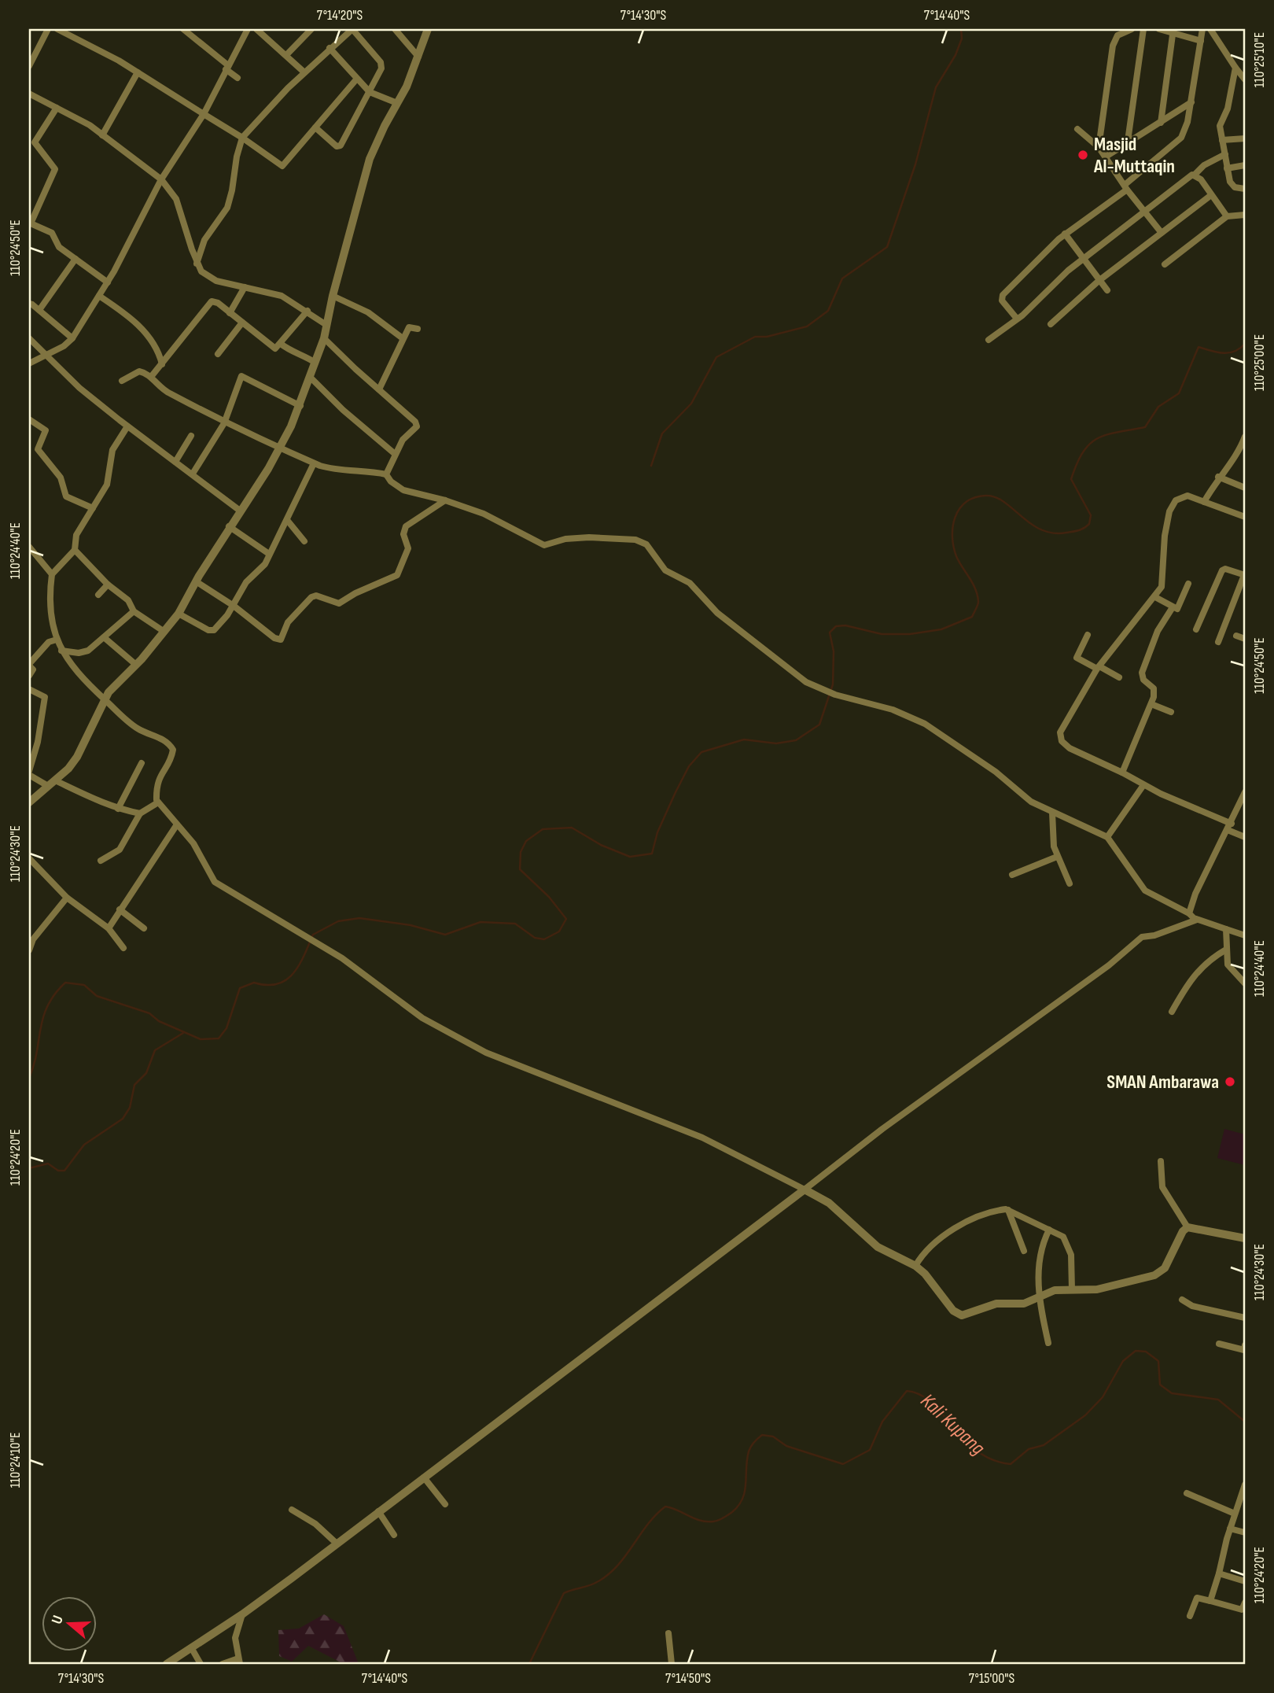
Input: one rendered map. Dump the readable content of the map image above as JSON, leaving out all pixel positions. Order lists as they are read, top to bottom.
{
  "water": ["Kali Kupang"],
  "places": ["Masjid Al-Muttaqin", "SMAN Ambarawa"],
  "north": "left",
  "coordinates": [
    "7°14'20\"S",
    "7°14'30\"S",
    "7°14'40\"S",
    "110°25'10\"E",
    "110°24'50\"E",
    "110°25'00\"E",
    "110°24'40\"E",
    "110°24'30\"E",
    "110°24'20\"E",
    "110°24'10\"E",
    "7°14'50\"S",
    "7°15'00\"S"
  ]
}
